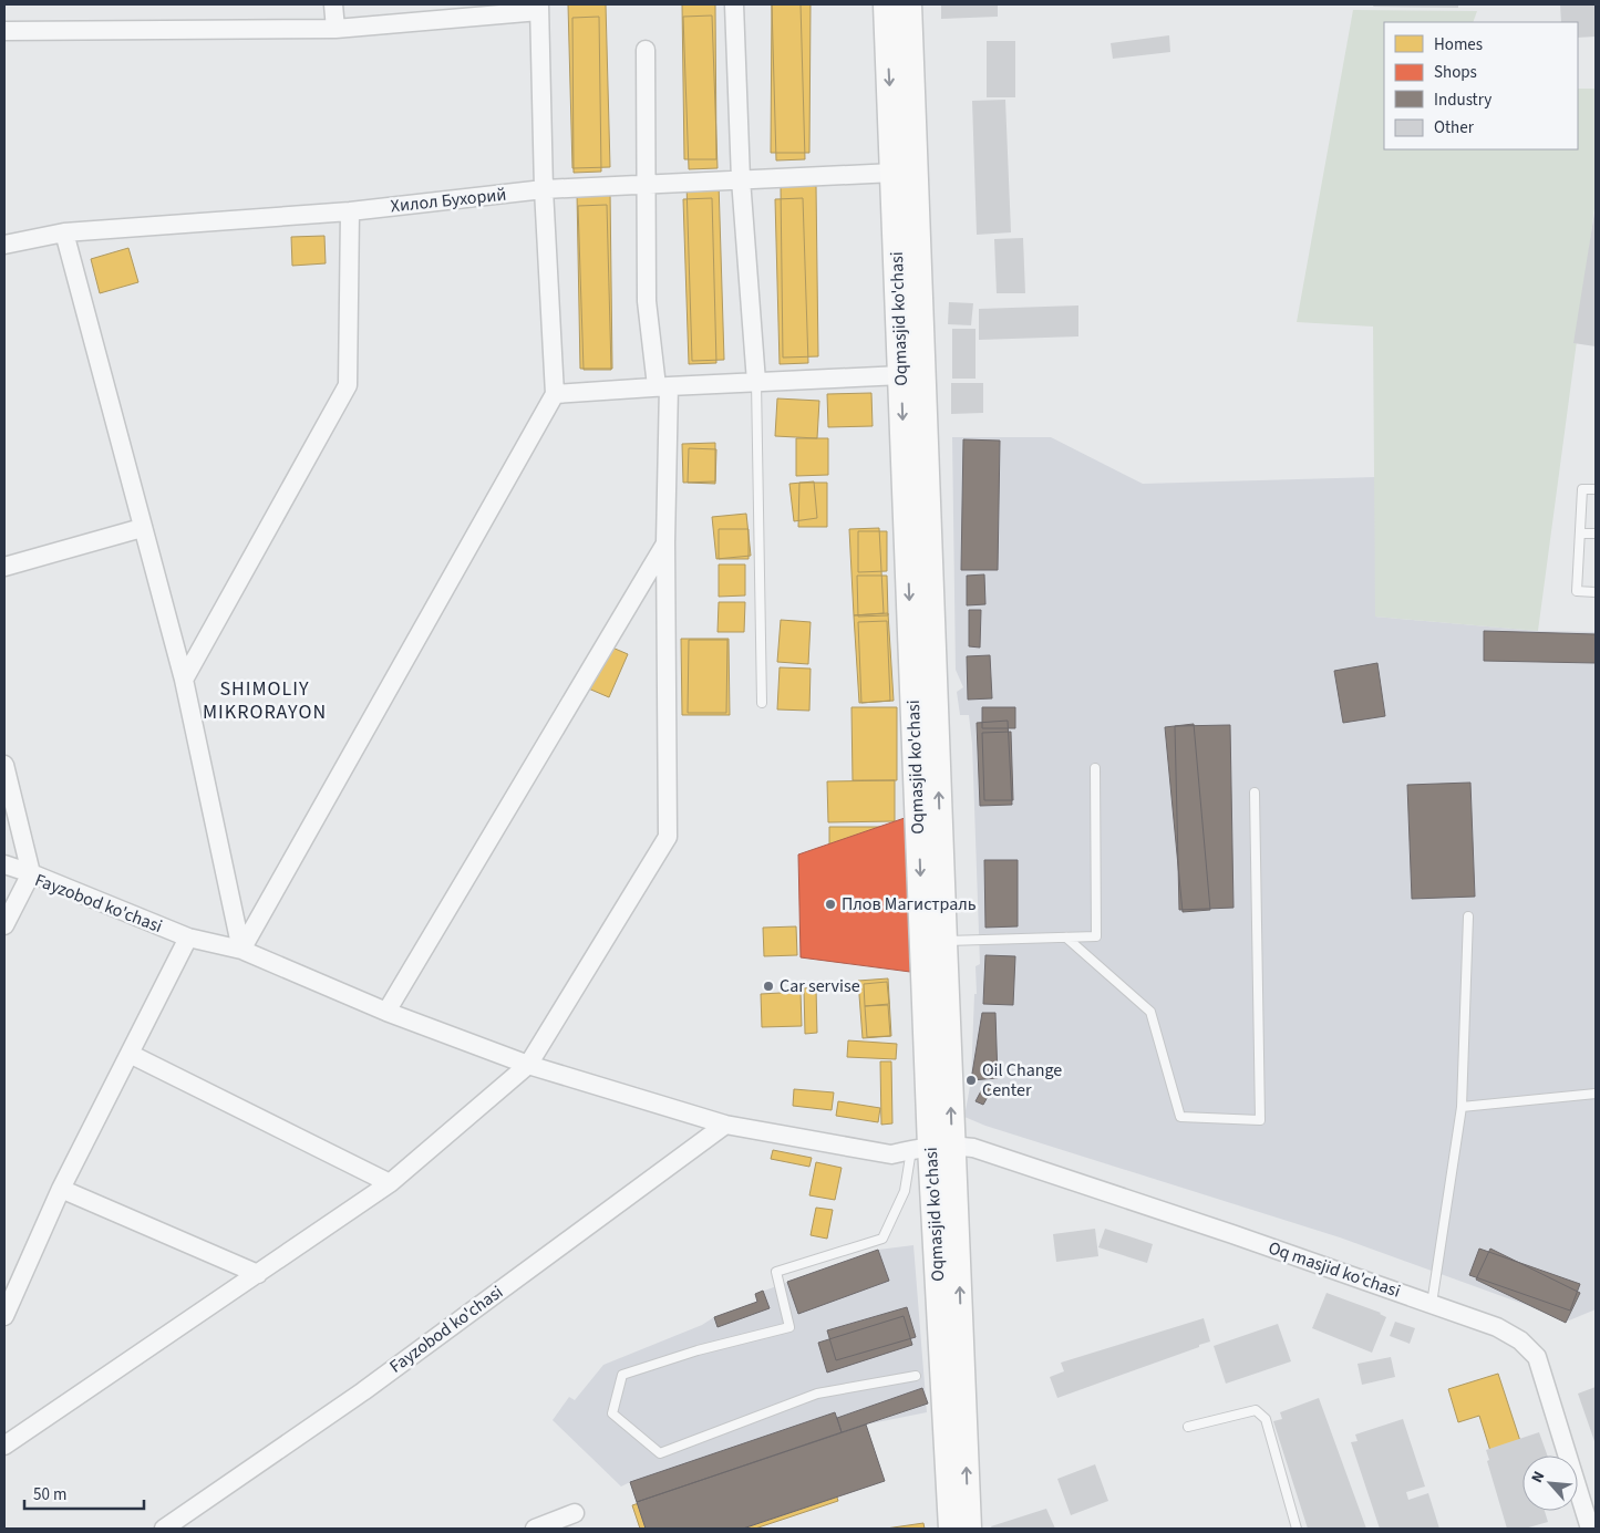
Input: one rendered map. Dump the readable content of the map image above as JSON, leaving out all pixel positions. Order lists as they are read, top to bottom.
{
  "streets": {
    "main road": ["Oqmasjid ko'chasi"],
    "street": ["Хилол Бухорий", "Fayzobod ko'chasi", "Oq masjid ko'chasi"]
  },
  "crossings": [
    ["Хилол Бухорий", "Oqmasjid ko'chasi"],
    ["Oqmasjid ko'chasi", "Fayzobod ko'chasi"],
    ["Oqmasjid ko'chasi", "Oq masjid ko'chasi"],
    ["Fayzobod ko'chasi", "Oq masjid ko'chasi"]
  ],
  "districts": ["SHIMOLIY MIKRORAYON"],
  "places": ["Плов Магистраль", "Car servise", "Oil Change Center"],
  "legend": [
    "Homes",
    "Shops",
    "Industry",
    "Other"
  ],
  "scale_bar": "50 m",
  "north": "top left"
}
